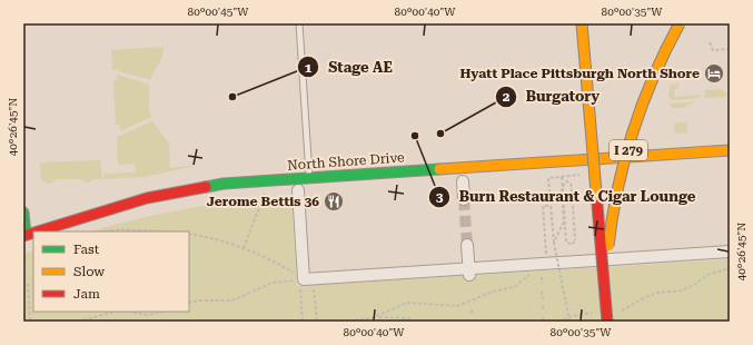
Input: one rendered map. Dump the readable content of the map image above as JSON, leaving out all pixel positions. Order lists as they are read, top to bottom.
{
  "streets": {
    "main road": ["I 279", "North Shore Drive"]
  },
  "places": {
    "hotel": ["Hyatt Place Pittsburgh North Shore"],
    "other": ["Stage AE", "Burgatory", "Burn Restaurant & Cigar Lounge"],
    "restaurant": ["Jerome Bettis 36"]
  },
  "legend": ["Fast", "Slow", "Jam"],
  "coordinates": [
    "80°00'45\"W",
    "80°00'40\"W",
    "80°00'35\"W",
    "40°26'45\"N"
  ]
}
